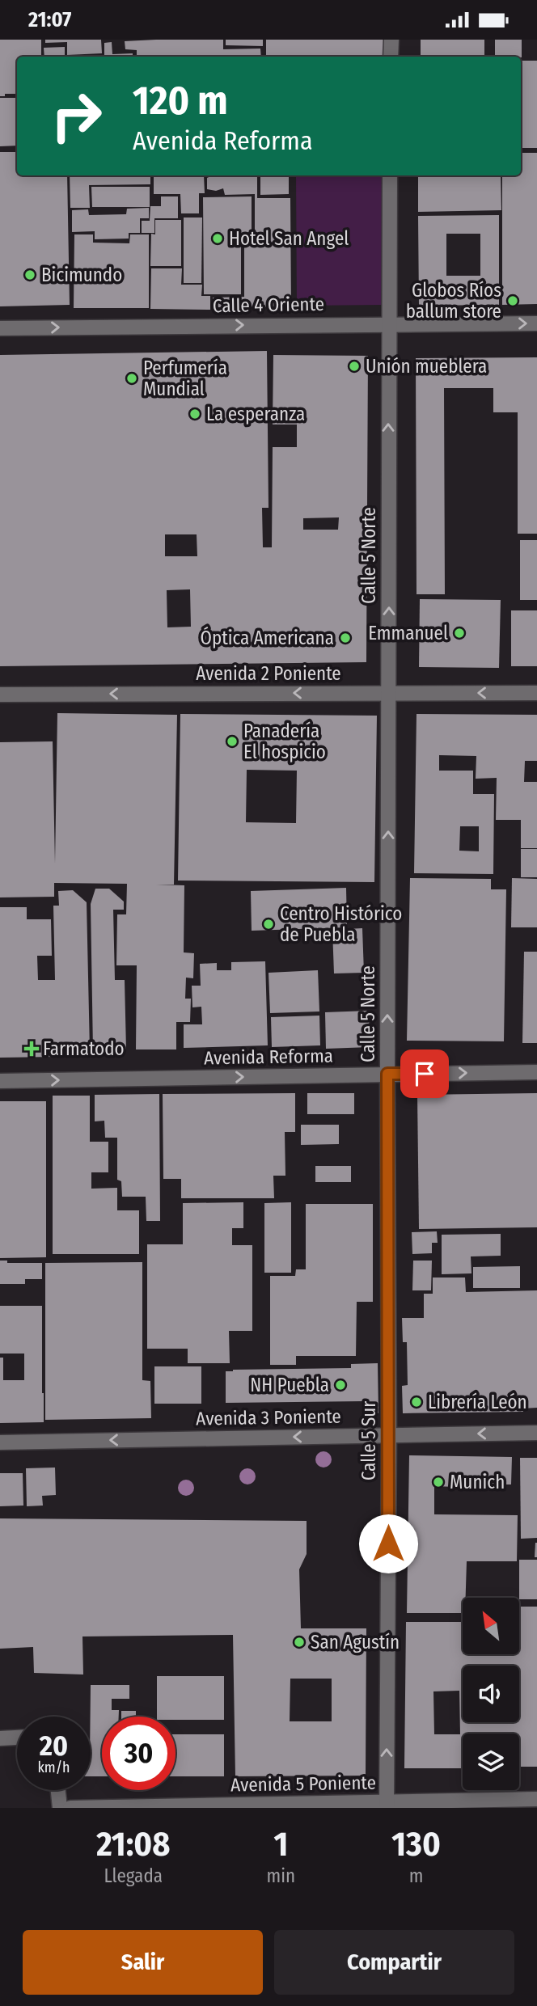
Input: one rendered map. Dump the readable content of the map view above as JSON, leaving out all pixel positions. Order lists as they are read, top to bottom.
{
  "streets": {
    "street": [
      "Calle 4 Oriente",
      "Calle 5 Norte",
      "Avenida 2 Poniente",
      "Avenida Reforma",
      "Avenida 3 Poniente",
      "Calle 5 Sur",
      "Avenida 5 Poniente"
    ]
  },
  "crossings": [
    ["Calle 4 Oriente", "Calle 5 Norte"],
    ["Calle 5 Norte", "Avenida 2 Poniente"],
    ["Calle 5 Norte", "Avenida Reforma"],
    ["Calle 5 Norte", "Calle 5 Sur"],
    ["Avenida Reforma", "Calle 5 Sur"],
    ["Avenida 3 Poniente", "Calle 5 Sur"],
    ["Calle 5 Sur", "Avenida 5 Poniente"]
  ],
  "one_way": [
    "Calle 4 Oriente",
    "Calle 5 Norte",
    "Avenida 2 Poniente",
    "Avenida Reforma",
    "Avenida 3 Poniente",
    "Calle 5 Sur"
  ],
  "places": {
    "other": [
      "Hotel San Angel",
      "Bicimundo",
      "Globos Ríos ballum store",
      "Unión mueblera",
      "Perfumería Mundial",
      "La esperanza",
      "Emmanuel",
      "Óptica Americana",
      "Panadería El hospicio",
      "Centro Histórico de Puebla",
      "NH Puebla",
      "Librería León",
      "Munich",
      "San Agustín"
    ],
    "health": ["Farmatodo"]
  },
  "north": "top left",
  "page": {
    "status": "21:07",
    "turn": ["120 m", "Avenida Reforma"],
    "speed": "20 km/h",
    "limit": "30",
    "eta": [
      "21:08",
      "Llegada",
      "1",
      "min",
      "130",
      "m"
    ],
    "buttons": ["Salir", "Compartir"]
  }
}
